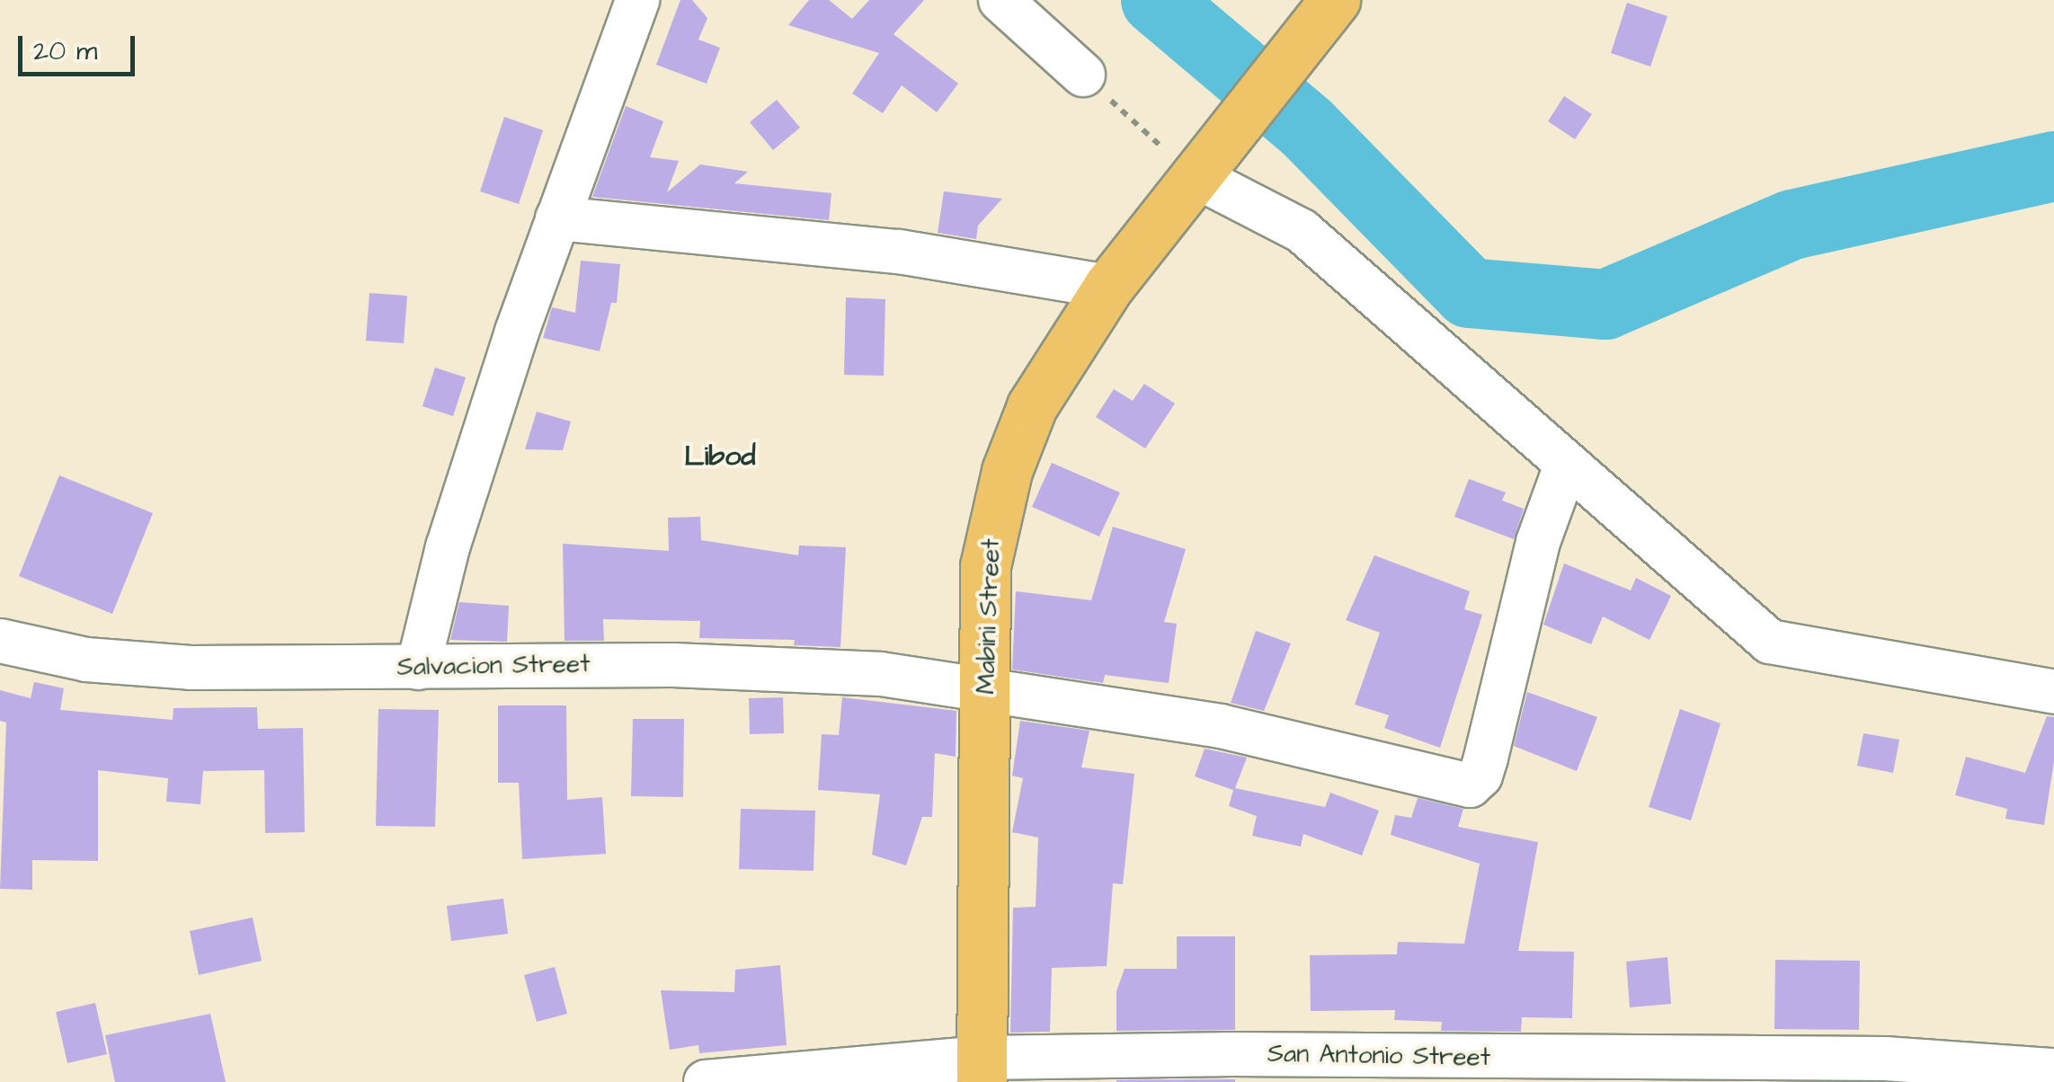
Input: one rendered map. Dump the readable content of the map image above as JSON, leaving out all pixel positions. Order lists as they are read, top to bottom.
{
  "streets": {
    "main road": ["Mabini Street"],
    "street": ["Salvacion Street", "San Antonio Street"]
  },
  "crossings": [
    ["Mabini Street", "Salvacion Street"],
    ["Mabini Street", "San Antonio Street"]
  ],
  "districts": ["Libod"],
  "scale_bar": "20 m"
}
